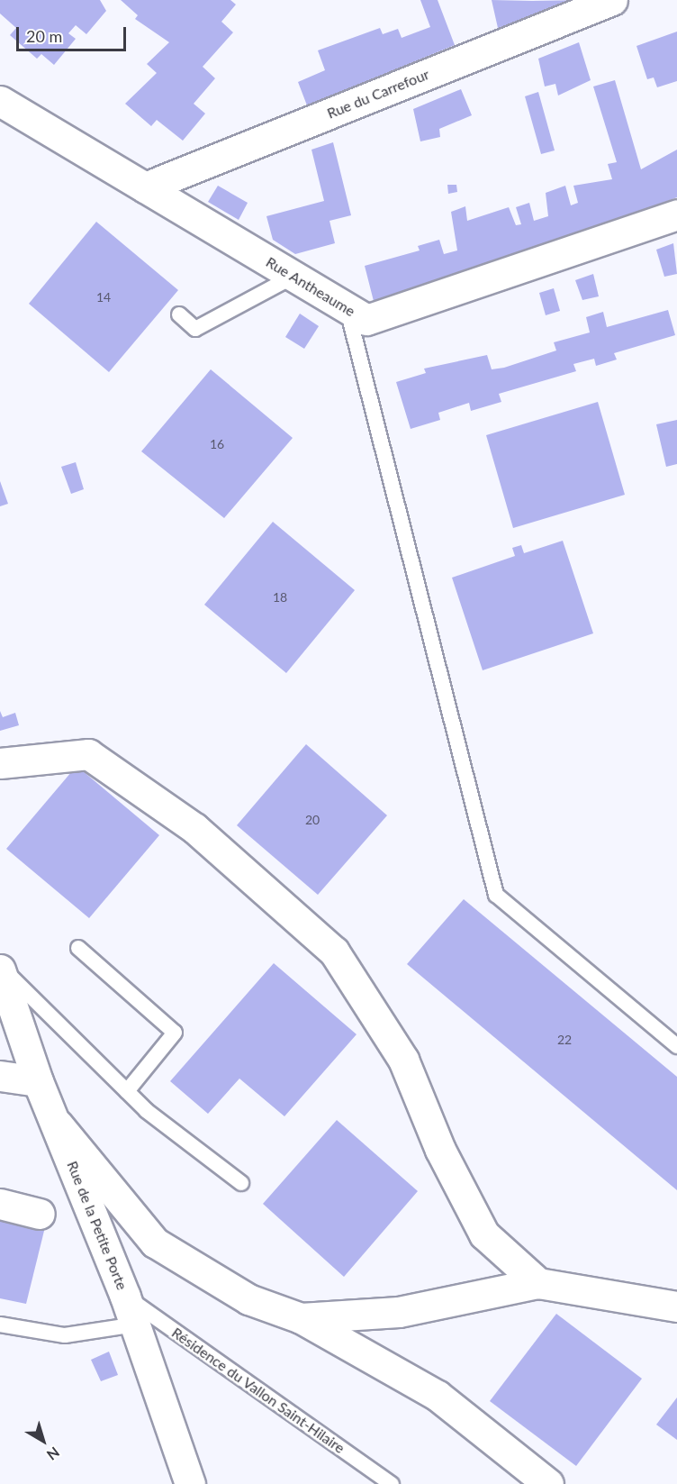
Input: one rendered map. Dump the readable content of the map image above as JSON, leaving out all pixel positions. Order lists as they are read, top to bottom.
{
  "streets": {
    "street": ["Rue du Carrefour", "Rue Antheaume", "Rue de la Petite Porte"],
    "lane": ["Résidence du Vallon Saint-Hilaire"]
  },
  "crossings": [
    ["Rue du Carrefour", "Rue Antheaume"],
    ["Rue de la Petite Porte", "Résidence du Vallon Saint-Hilaire"]
  ],
  "house_numbers": [
    "14",
    "16",
    "18",
    "20",
    "22"
  ],
  "scale_bar": "20 m",
  "north": "bottom right"
}
